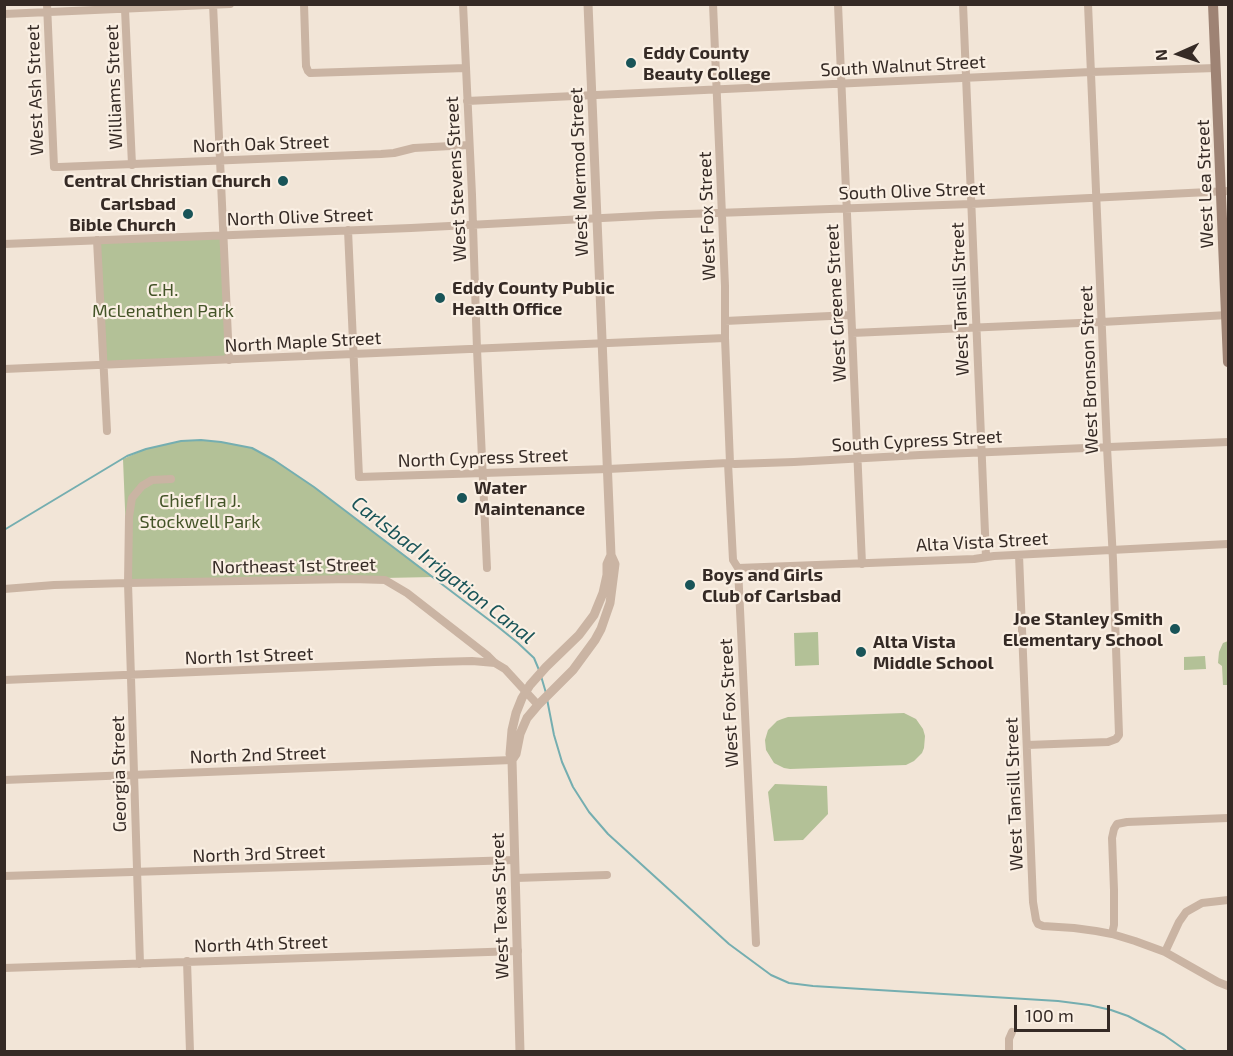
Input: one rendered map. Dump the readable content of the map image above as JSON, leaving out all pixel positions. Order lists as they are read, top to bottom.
{
  "streets": {
    "main road": ["West Lea Street"],
    "street": [
      "South Walnut Street",
      "Williams Street",
      "West Ash Street",
      "North Oak Street",
      "West Mermod Street",
      "West Stevens Street",
      "South Olive Street",
      "West Fox Street",
      "North Olive Street",
      "West Tansill Street",
      "West Greene Street",
      "North Maple Street",
      "West Bronson Street",
      "South Cypress Street",
      "North Cypress Street",
      "Alta Vista Street",
      "Northeast 1st Street",
      "North 1st Street",
      "North 2nd Street",
      "Georgia Street",
      "North 3rd Street",
      "West Texas Street",
      "North 4th Street"
    ]
  },
  "crossings": [
    ["South Walnut Street", "West Mermod Street"],
    ["South Walnut Street", "West Stevens Street"],
    ["South Walnut Street", "West Lea Street"],
    ["South Walnut Street", "West Fox Street"],
    ["South Walnut Street", "West Tansill Street"],
    ["South Walnut Street", "West Greene Street"],
    ["South Walnut Street", "West Bronson Street"],
    ["Williams Street", "North Oak Street"],
    ["West Ash Street", "North Oak Street"],
    ["North Oak Street", "West Stevens Street"],
    ["West Mermod Street", "South Olive Street"],
    ["West Mermod Street", "North Olive Street"],
    ["West Mermod Street", "North Maple Street"],
    ["West Mermod Street", "South Cypress Street"],
    ["West Mermod Street", "North Cypress Street"],
    ["West Mermod Street", "West Texas Street"],
    ["West Stevens Street", "North Olive Street"],
    ["West Stevens Street", "North Maple Street"],
    ["West Stevens Street", "North Cypress Street"],
    ["West Lea Street", "South Olive Street"],
    ["South Olive Street", "West Fox Street"],
    ["South Olive Street", "North Olive Street"],
    ["South Olive Street", "West Tansill Street"],
    ["South Olive Street", "West Greene Street"],
    ["South Olive Street", "West Bronson Street"],
    ["West Fox Street", "North Maple Street"],
    ["West Fox Street", "South Cypress Street"],
    ["West Fox Street", "Alta Vista Street"],
    ["West Tansill Street", "West Bronson Street"],
    ["West Tansill Street", "South Cypress Street"],
    ["West Tansill Street", "Alta Vista Street"],
    ["West Greene Street", "South Cypress Street"],
    ["West Greene Street", "Alta Vista Street"],
    ["North Maple Street", "North Cypress Street"],
    ["West Bronson Street", "South Cypress Street"],
    ["West Bronson Street", "Alta Vista Street"],
    ["South Cypress Street", "North Cypress Street"],
    ["Northeast 1st Street", "North 1st Street"],
    ["Northeast 1st Street", "Georgia Street"],
    ["Northeast 1st Street", "West Texas Street"],
    ["North 1st Street", "Georgia Street"],
    ["North 2nd Street", "Georgia Street"],
    ["North 2nd Street", "West Texas Street"],
    ["Georgia Street", "North 3rd Street"],
    ["Georgia Street", "North 4th Street"],
    ["North 3rd Street", "West Texas Street"],
    ["West Texas Street", "North 4th Street"]
  ],
  "water": ["Carlsbad Irrigation Canal"],
  "parks": ["C.H. McLenathen Park", "Chief Ira J. Stockwell Park"],
  "places": [
    "Eddy County Beauty College",
    "Central Christian Church",
    "Carlsbad Bible Church",
    "Eddy County Public Health Office",
    "Water Maintenance",
    "Boys and Girls Club of Carlsbad",
    "Joe Stanley Smith Elementary School",
    "Alta Vista Middle School"
  ],
  "scale_bar": "100 m",
  "north": "left"
}
